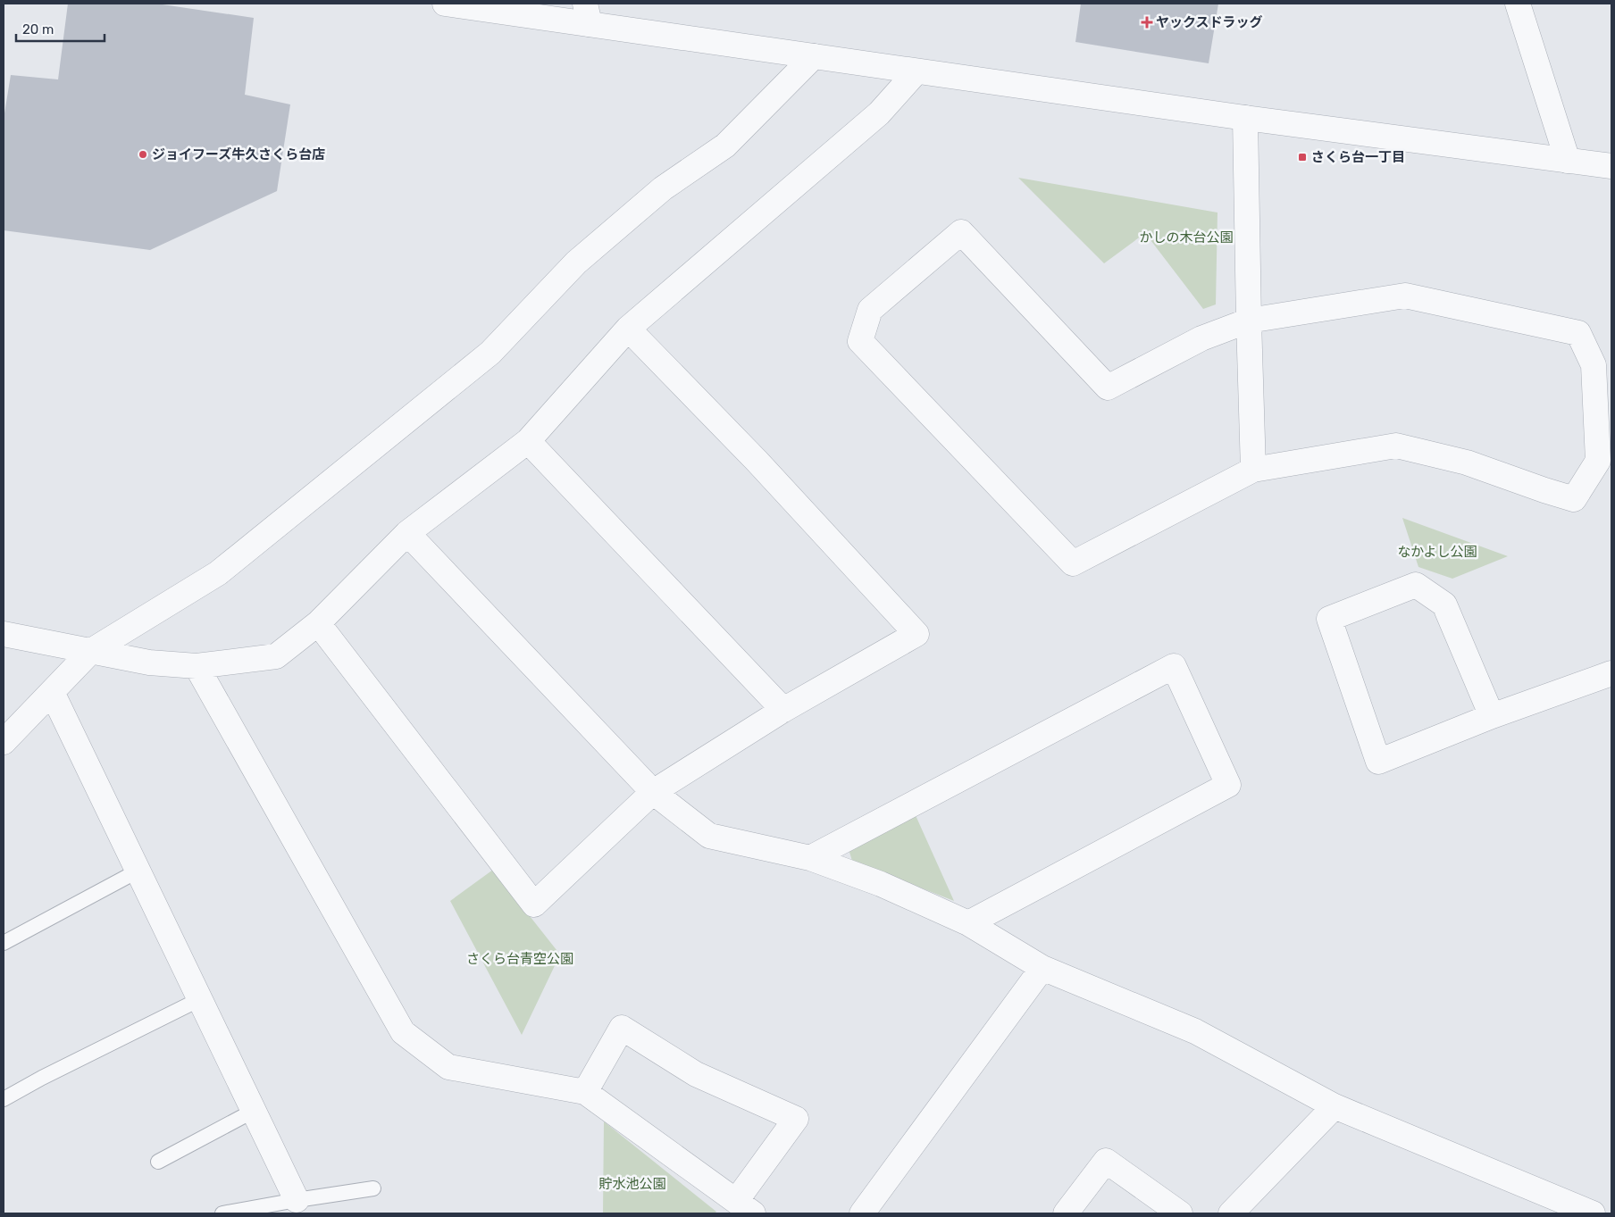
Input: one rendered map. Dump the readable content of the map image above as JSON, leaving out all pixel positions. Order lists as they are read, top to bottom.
{
  "parks": [
    "かしの木台公園",
    "なかよし公園",
    "さくら台青空公園",
    "貯水池公園"
  ],
  "places": {
    "health": ["ヤックスドラッグ"],
    "other": ["ジョイフーズ牛久さくら台店"],
    "transit": ["さくら台一丁目"]
  },
  "scale_bar": "20 m"
}
